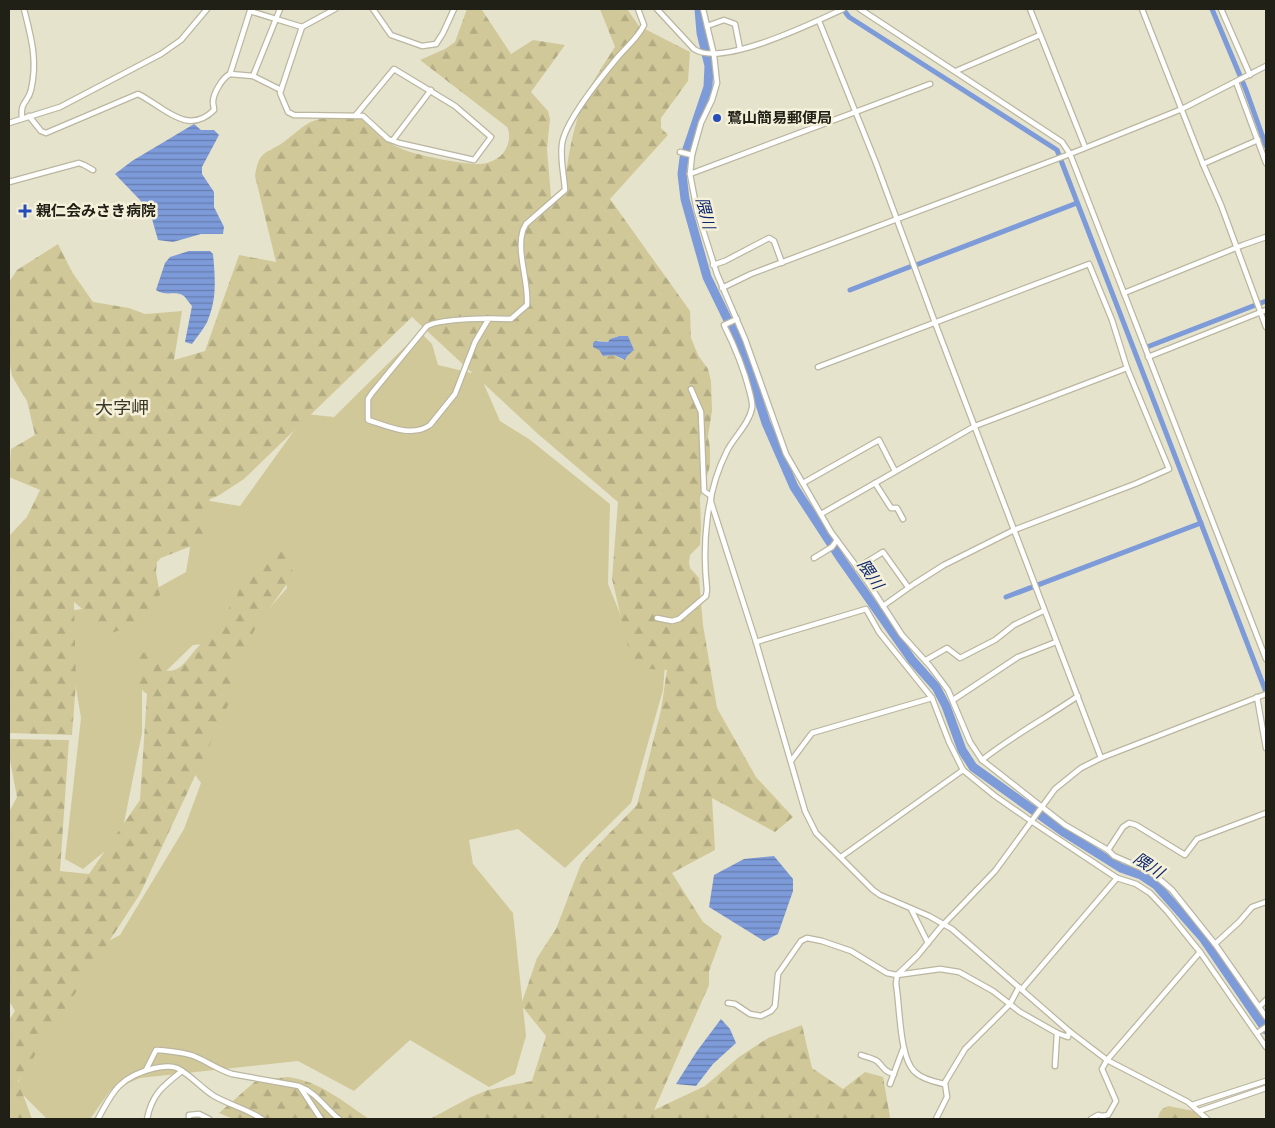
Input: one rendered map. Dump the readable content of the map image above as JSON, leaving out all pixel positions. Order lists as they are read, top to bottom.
{
  "districts": ["大字岬"],
  "water": ["隈川"],
  "places": {
    "other": ["鷺山簡易郵便局"],
    "health": ["親仁会みさき病院"]
  }
}
